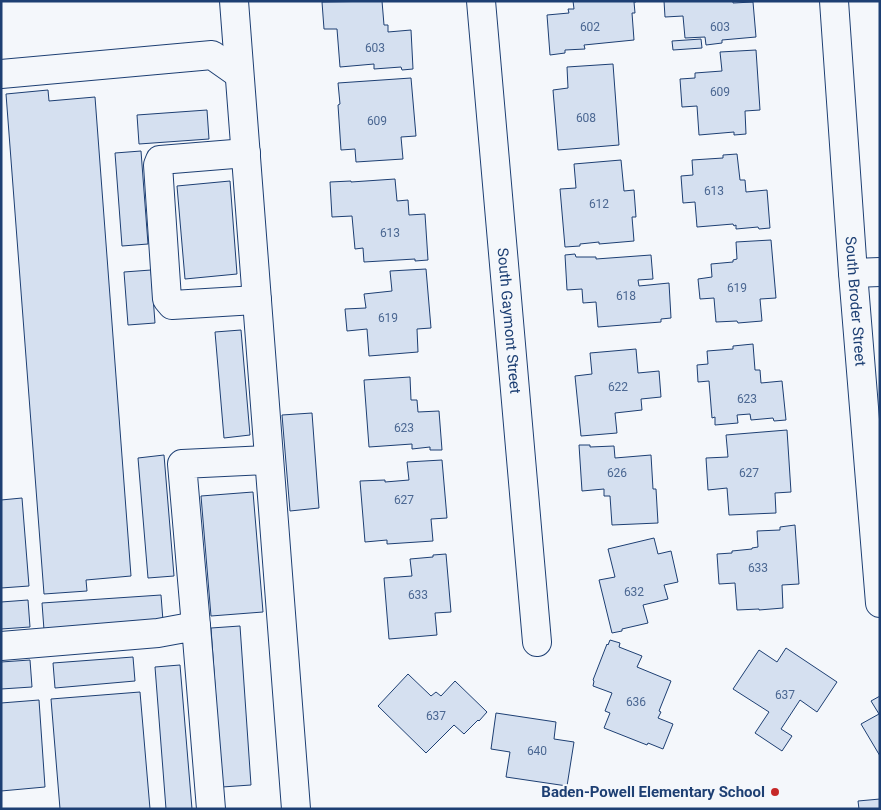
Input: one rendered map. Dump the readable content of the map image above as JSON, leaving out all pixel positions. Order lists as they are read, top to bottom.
{
  "streets": {
    "street": ["South Broder Street", "South Gaymont Street"]
  },
  "places": ["Baden-Powell Elementary School"],
  "house_numbers": [
    "602",
    "603",
    "603",
    "609",
    "608",
    "609",
    "613",
    "612",
    "613",
    "619",
    "618",
    "619",
    "622",
    "623",
    "623",
    "626",
    "627",
    "627",
    "633",
    "632",
    "633",
    "637",
    "636",
    "637",
    "640"
  ]
}
